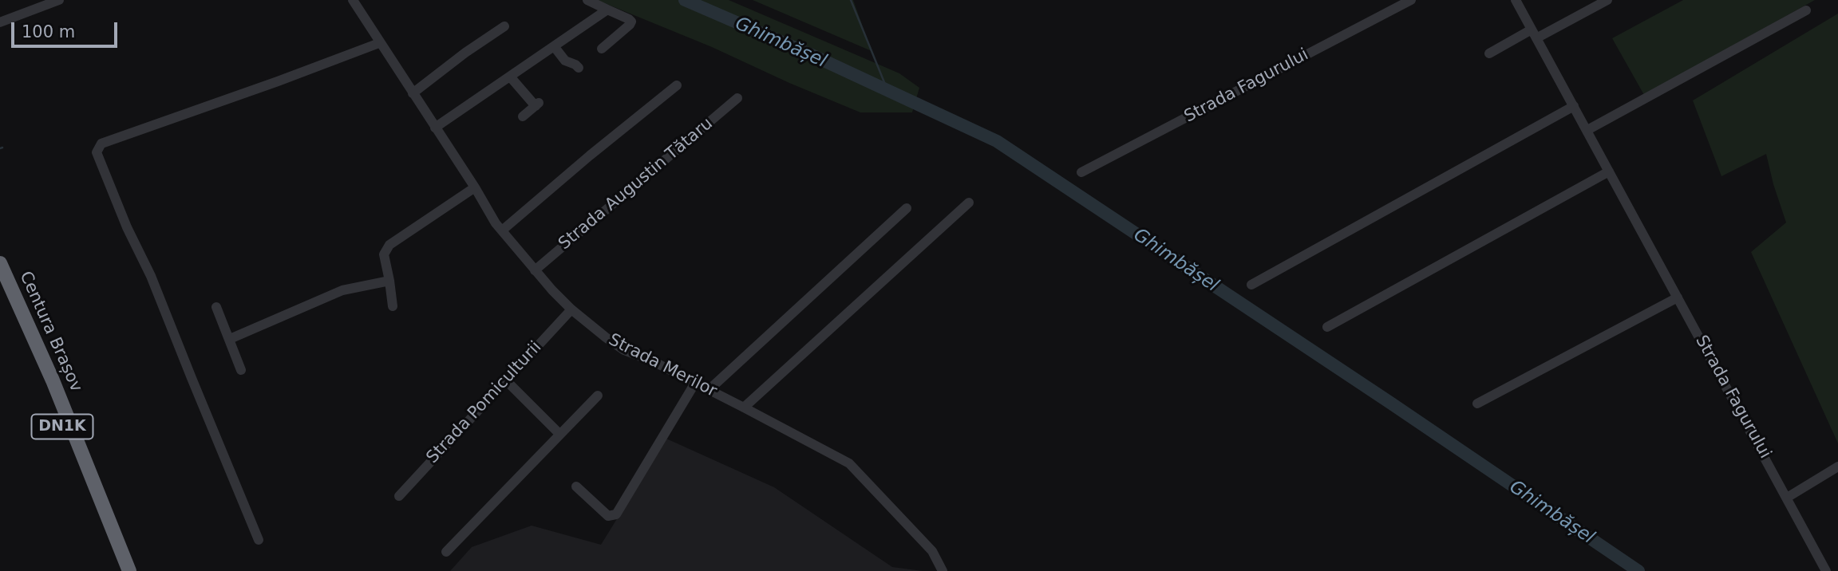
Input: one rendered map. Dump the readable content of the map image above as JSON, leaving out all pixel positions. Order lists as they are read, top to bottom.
{
  "streets": {
    "highway": ["Centura Brașov", "DN1K"],
    "street": [
      "Strada Fagurului",
      "Strada Augustin Tătaru",
      "Strada Merilor",
      "Strada Pomiculturii"
    ]
  },
  "crossings": [
    ["Strada Augustin Tătaru", "Strada Merilor"],
    ["Strada Merilor", "Strada Pomiculturii"]
  ],
  "water": ["Ghimbășel"],
  "scale_bar": "100 m"
}
